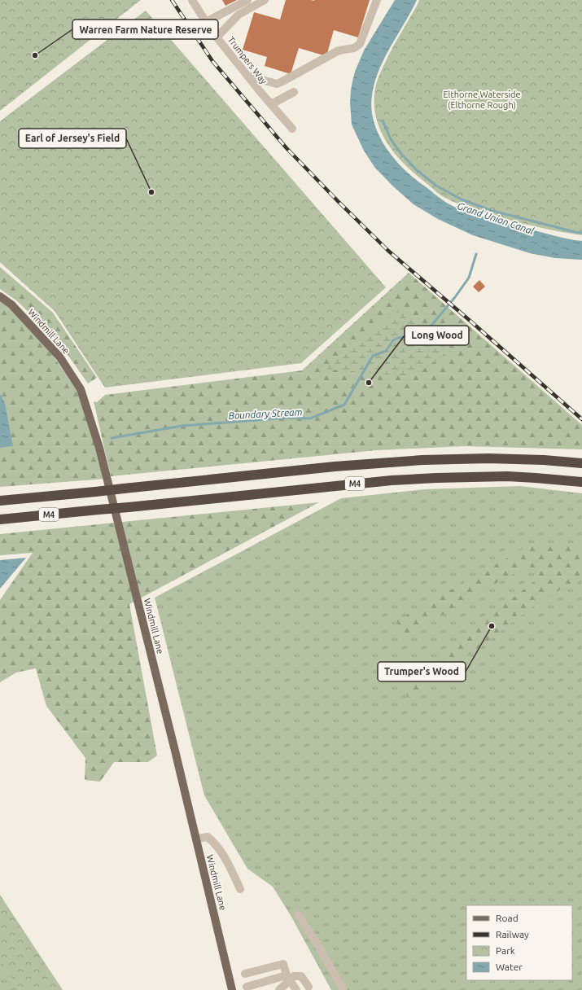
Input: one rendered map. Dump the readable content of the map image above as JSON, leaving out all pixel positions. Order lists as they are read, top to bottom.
{
  "streets": {
    "highway": ["M4"],
    "main road": ["Windmill Lane"],
    "street": ["Trumpers Way"]
  },
  "water": ["Grand Union Canal", "Boundary Stream"],
  "parks": ["Elthorne Waterside (Elthorne Rough)"],
  "places": [
    "Warren Farm Nature Reserve",
    "Earl of Jersey's Field",
    "Long Wood",
    "Trumper's Wood"
  ],
  "legend": [
    "Road",
    "Railway",
    "Park",
    "Water"
  ]
}
